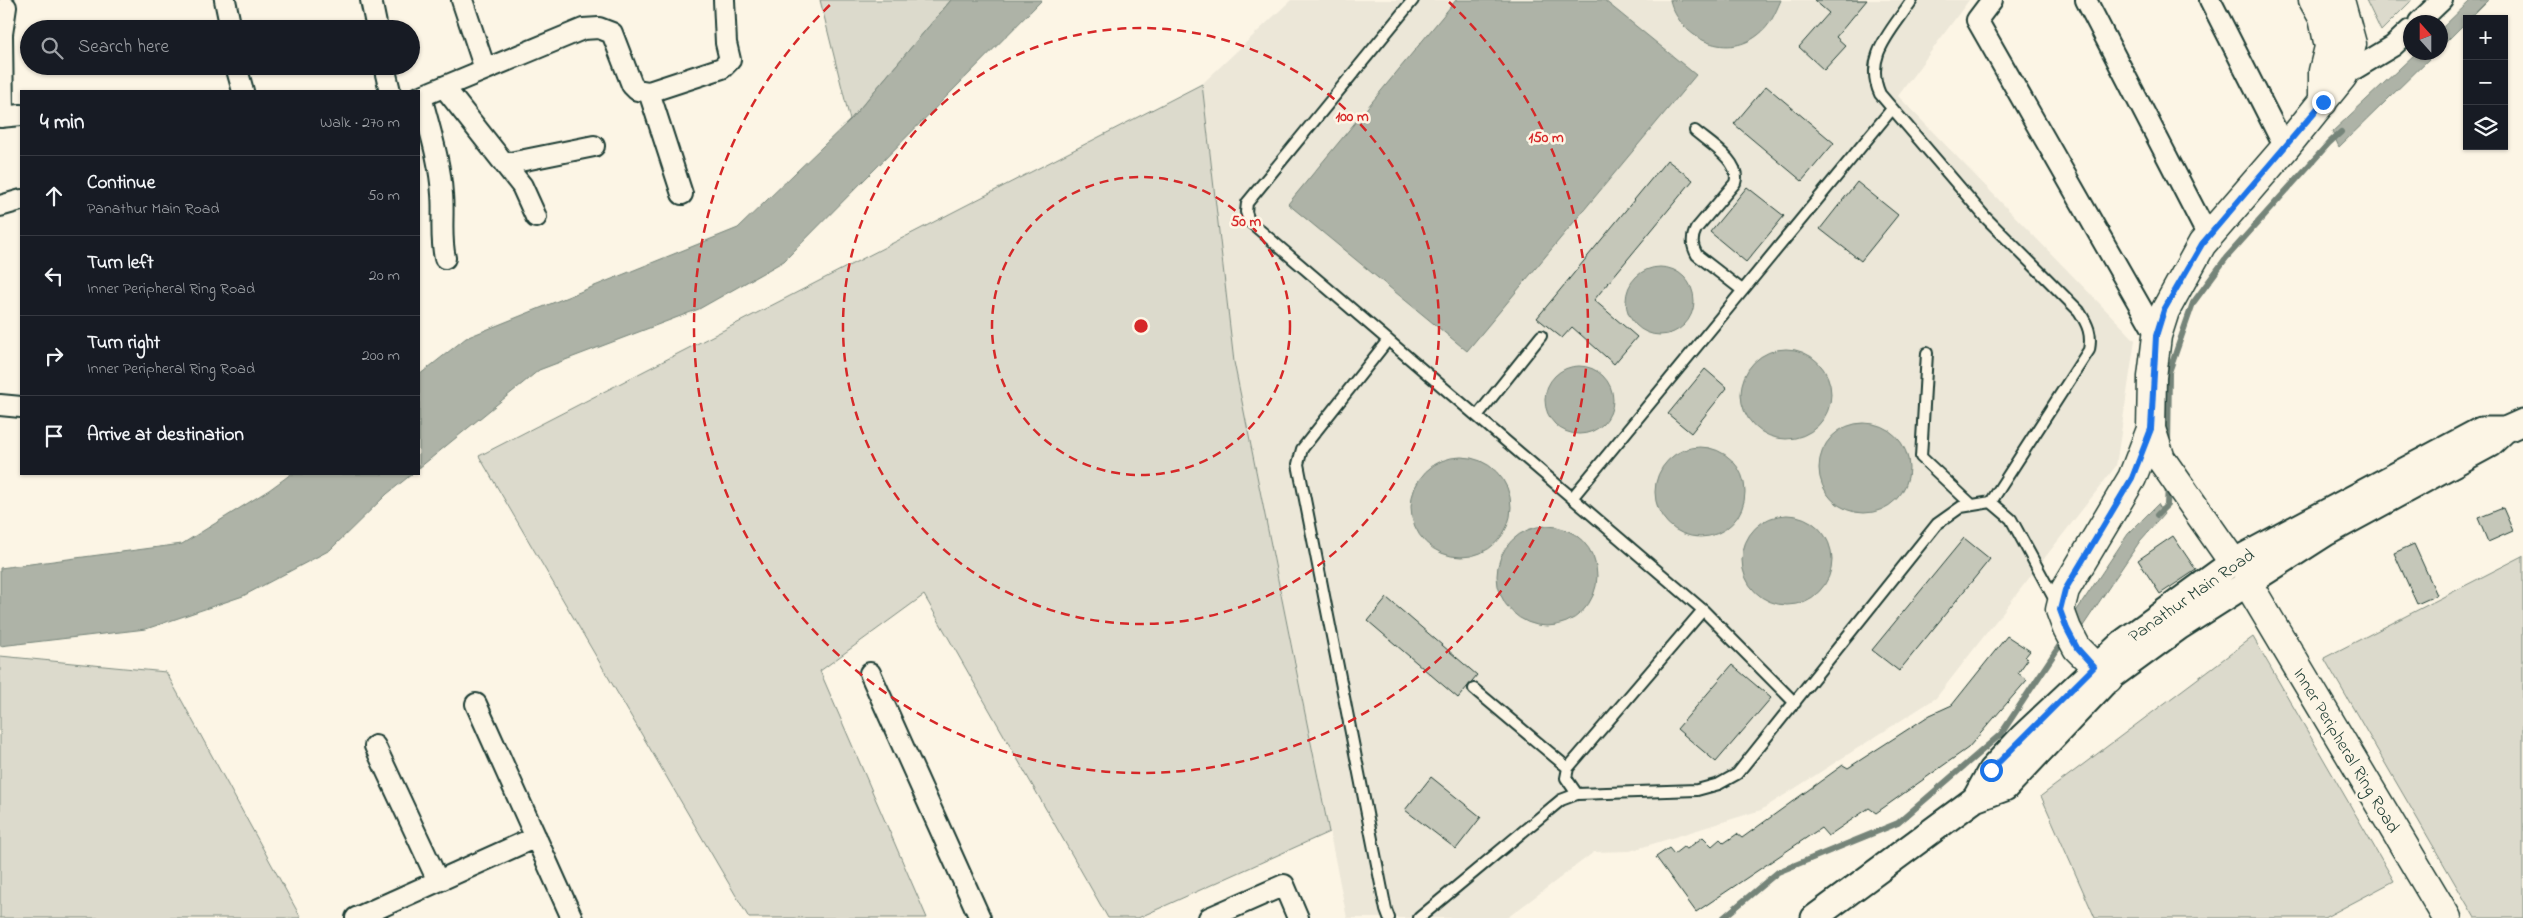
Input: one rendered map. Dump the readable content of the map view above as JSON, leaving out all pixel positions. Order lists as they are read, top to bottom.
{
  "streets": {
    "main road": ["Inner Peripheral Ring Road"],
    "street": ["Panathur Main Road"]
  },
  "crossings": [
    ["Panathur Main Road", "Inner Peripheral Ring Road"]
  ],
  "north": "top",
  "page": {
    "map_buttons": ["+", "−"],
    "search": "Search here",
    "heading": ["4 min", "Walk · 270 m"],
    "list": [
      ["Continue", "Panathur Main Road", "50 m"],
      ["Turn left", "Inner Peripheral Ring Road", "20 m"],
      ["Turn right", "Inner Peripheral Ring Road", "200 m"],
      "Arrive at destination"
    ]
  },
  "rings": ["100 m", "150 m", "50 m"]
}
